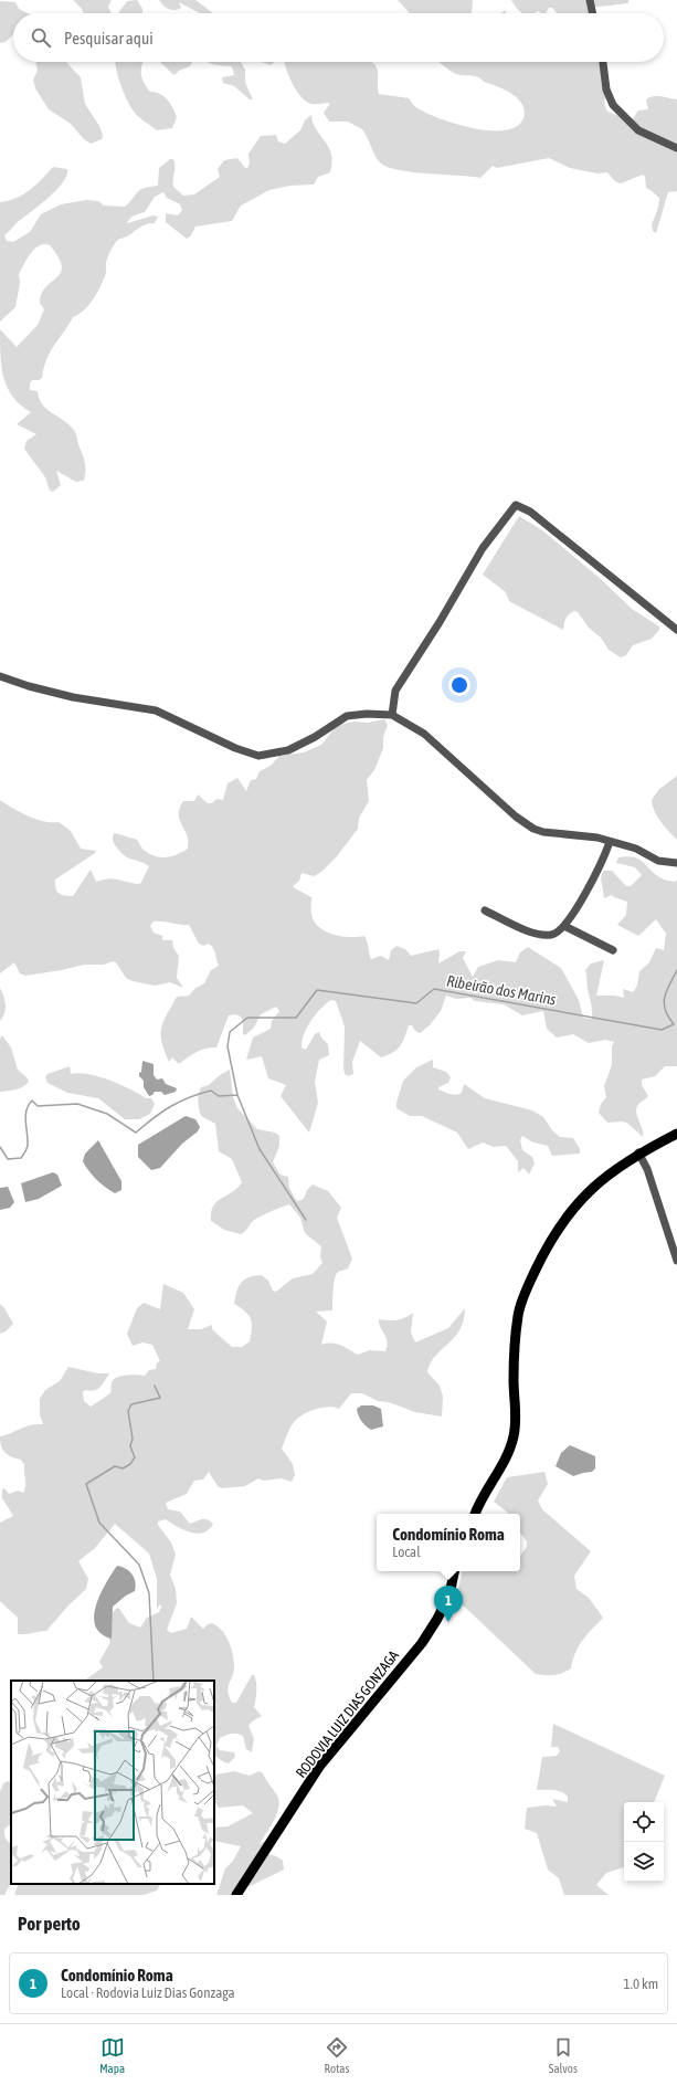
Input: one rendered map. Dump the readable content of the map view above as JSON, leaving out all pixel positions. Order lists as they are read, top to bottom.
{
  "streets": {
    "main road": ["RODOVIA LUIZ DIAS GONZAGA"]
  },
  "water": ["Ribeirão dos Marins"],
  "page": {
    "search": "Pesquisar aqui",
    "popup": ["Condomínio Roma", "Local"],
    "pins": "1",
    "heading": "Por perto",
    "list": [
      {
        "mark": "1",
        "name": "Condomínio Roma",
        "note": "Local · Rodovia Luiz Dias Gonzaga",
        "value": "1.0 km"
      }
    ],
    "nav": ["Mapa", "Rotas", "Salvos"]
  }
}
